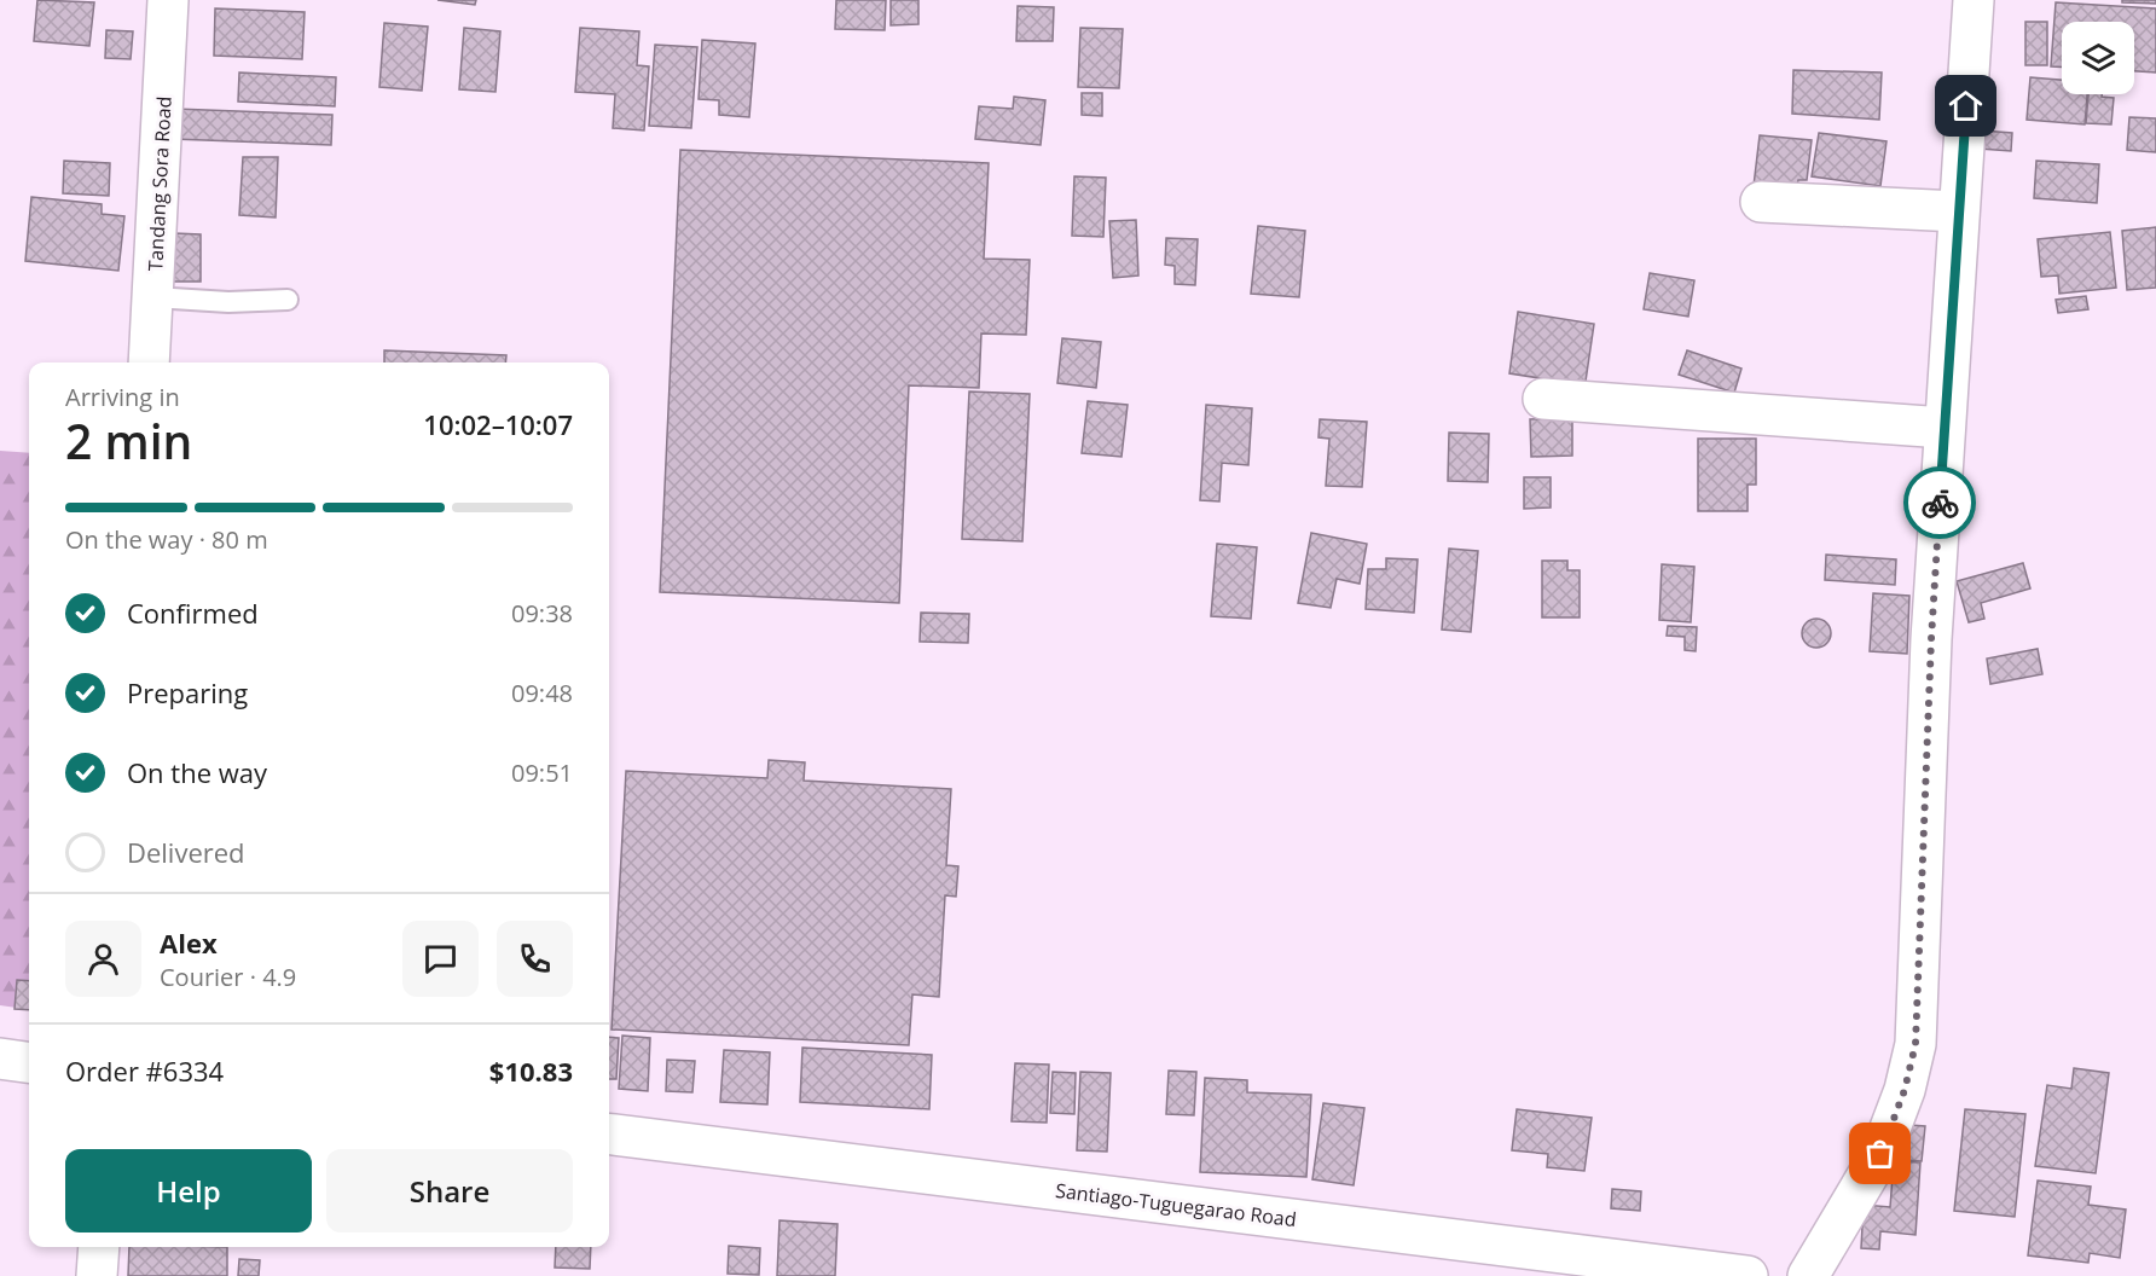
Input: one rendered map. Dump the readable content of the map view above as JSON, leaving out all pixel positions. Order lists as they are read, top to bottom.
{
  "streets": {
    "main road": ["Tandang Sora Road", "Santiago-Tuguegarao Road"]
  },
  "page": {
    "heading": ["2 min", "Arriving in", "10:02–10:07"],
    "panel": [
      "Alex",
      "Courier · 4.9",
      "Order #6334",
      "$10.83"
    ],
    "bar": "On the way · 80 m",
    "list": [
      ["Confirmed", "09:38"],
      ["Preparing", "09:48"],
      ["On the way", "09:51"],
      "Delivered"
    ],
    "buttons": ["Help", "Share"]
  }
}
